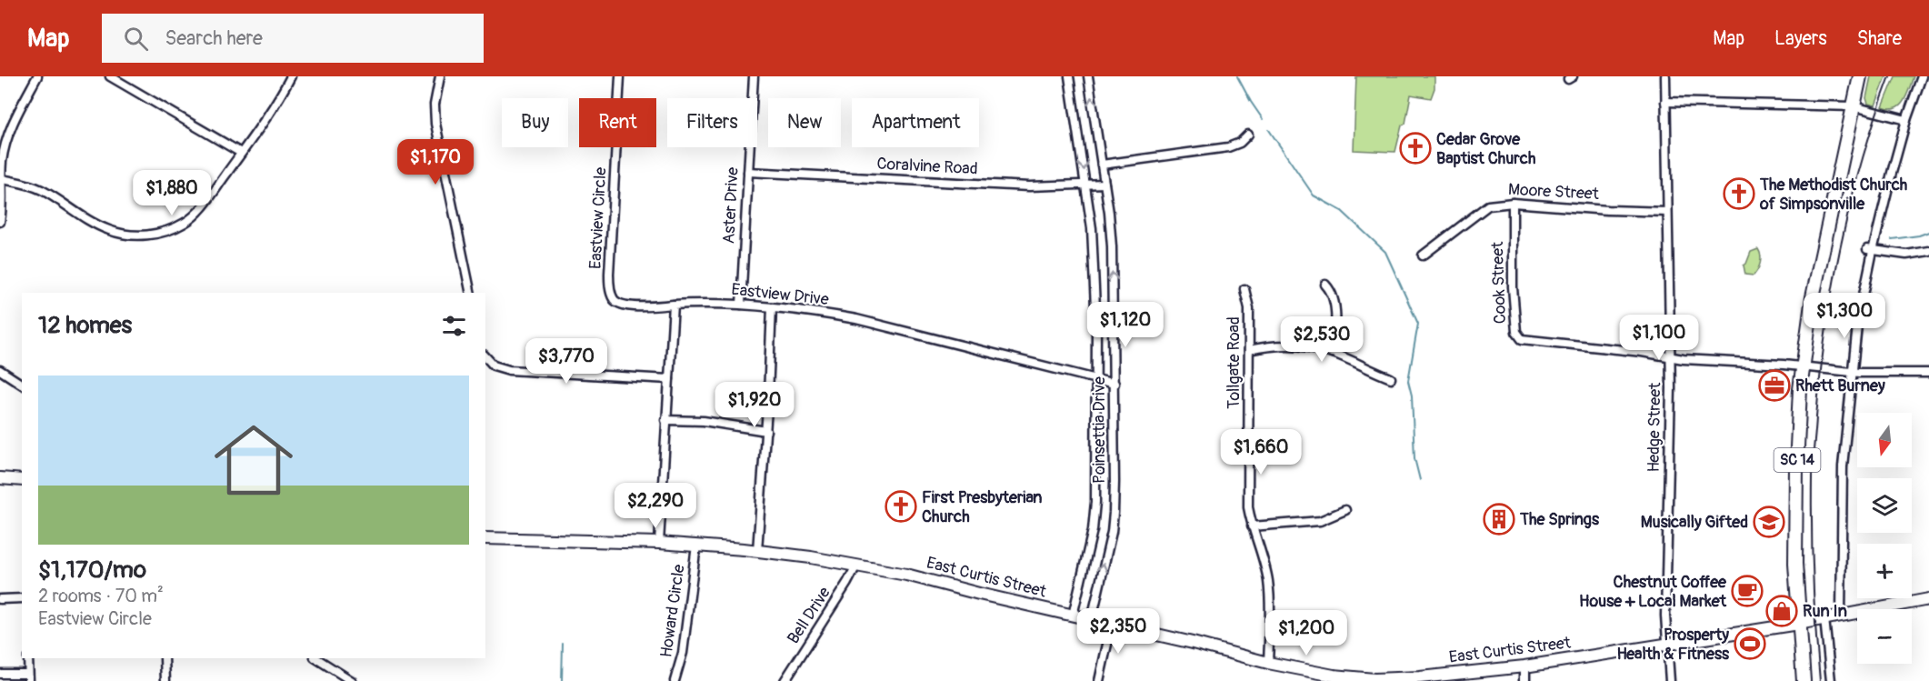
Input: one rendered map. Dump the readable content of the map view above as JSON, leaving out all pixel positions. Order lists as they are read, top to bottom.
{
  "streets": {
    "main road": ["SC 14", "East Curtis Street"],
    "street": [
      "Coralvine Road",
      "Moore Street",
      "Aster Drive",
      "Eastview Circle",
      "Cook Street",
      "Eastview Drive",
      "Tollgate Road",
      "Hedge Street",
      "Poinsettia Drive",
      "Howard Circle",
      "Bell Drive"
    ]
  },
  "crossings": [
    ["Coralvine Road", "Aster Drive"],
    ["Coralvine Road", "Poinsettia Drive"],
    ["Moore Street", "Cook Street"],
    ["Moore Street", "Hedge Street"],
    ["Aster Drive", "Eastview Drive"],
    ["Eastview Circle", "Eastview Drive"],
    ["Cook Street", "Hedge Street"],
    ["Eastview Drive", "Poinsettia Drive"],
    ["Tollgate Road", "East Curtis Street"],
    ["Hedge Street", "East Curtis Street"],
    ["Poinsettia Drive", "East Curtis Street"],
    ["SC 14", "East Curtis Street"],
    ["East Curtis Street", "Howard Circle"],
    ["East Curtis Street", "Bell Drive"]
  ],
  "places": {
    "church": ["Cedar Grove Baptist Church", "The Methodist Church of Simpsonville", "First Presbyterian Church"],
    "office": ["Rhett Burney"],
    "building": ["The Springs"],
    "school or university": ["Musically Gifted"],
    "cafe": ["Chestnut Coffee House + Local Market"],
    "shop": ["Run In"],
    "sports": ["Prosperty Health & Fitness"]
  },
  "north": "bottom",
  "page": {
    "header": "Map",
    "search": "Search here",
    "nav": ["Map", "Layers", "Share"],
    "chip": [
      "Buy",
      "Rent",
      "Filters",
      "New",
      "Apartment"
    ],
    "price": [
      "$1,170",
      "$1,880",
      "$1,300",
      "$1,120",
      "$1,100",
      "$2,530",
      "$3,770",
      "$1,920",
      "$1,660",
      "$2,290",
      "$2,350",
      "$1,200"
    ],
    "heading": "12 homes",
    "list": [
      {
        "name": "$1,170/mo",
        "note": "2 rooms · 70 m² · Eastview Circle"
      }
    ],
    "map_buttons": ["+", "−"]
  }
}
